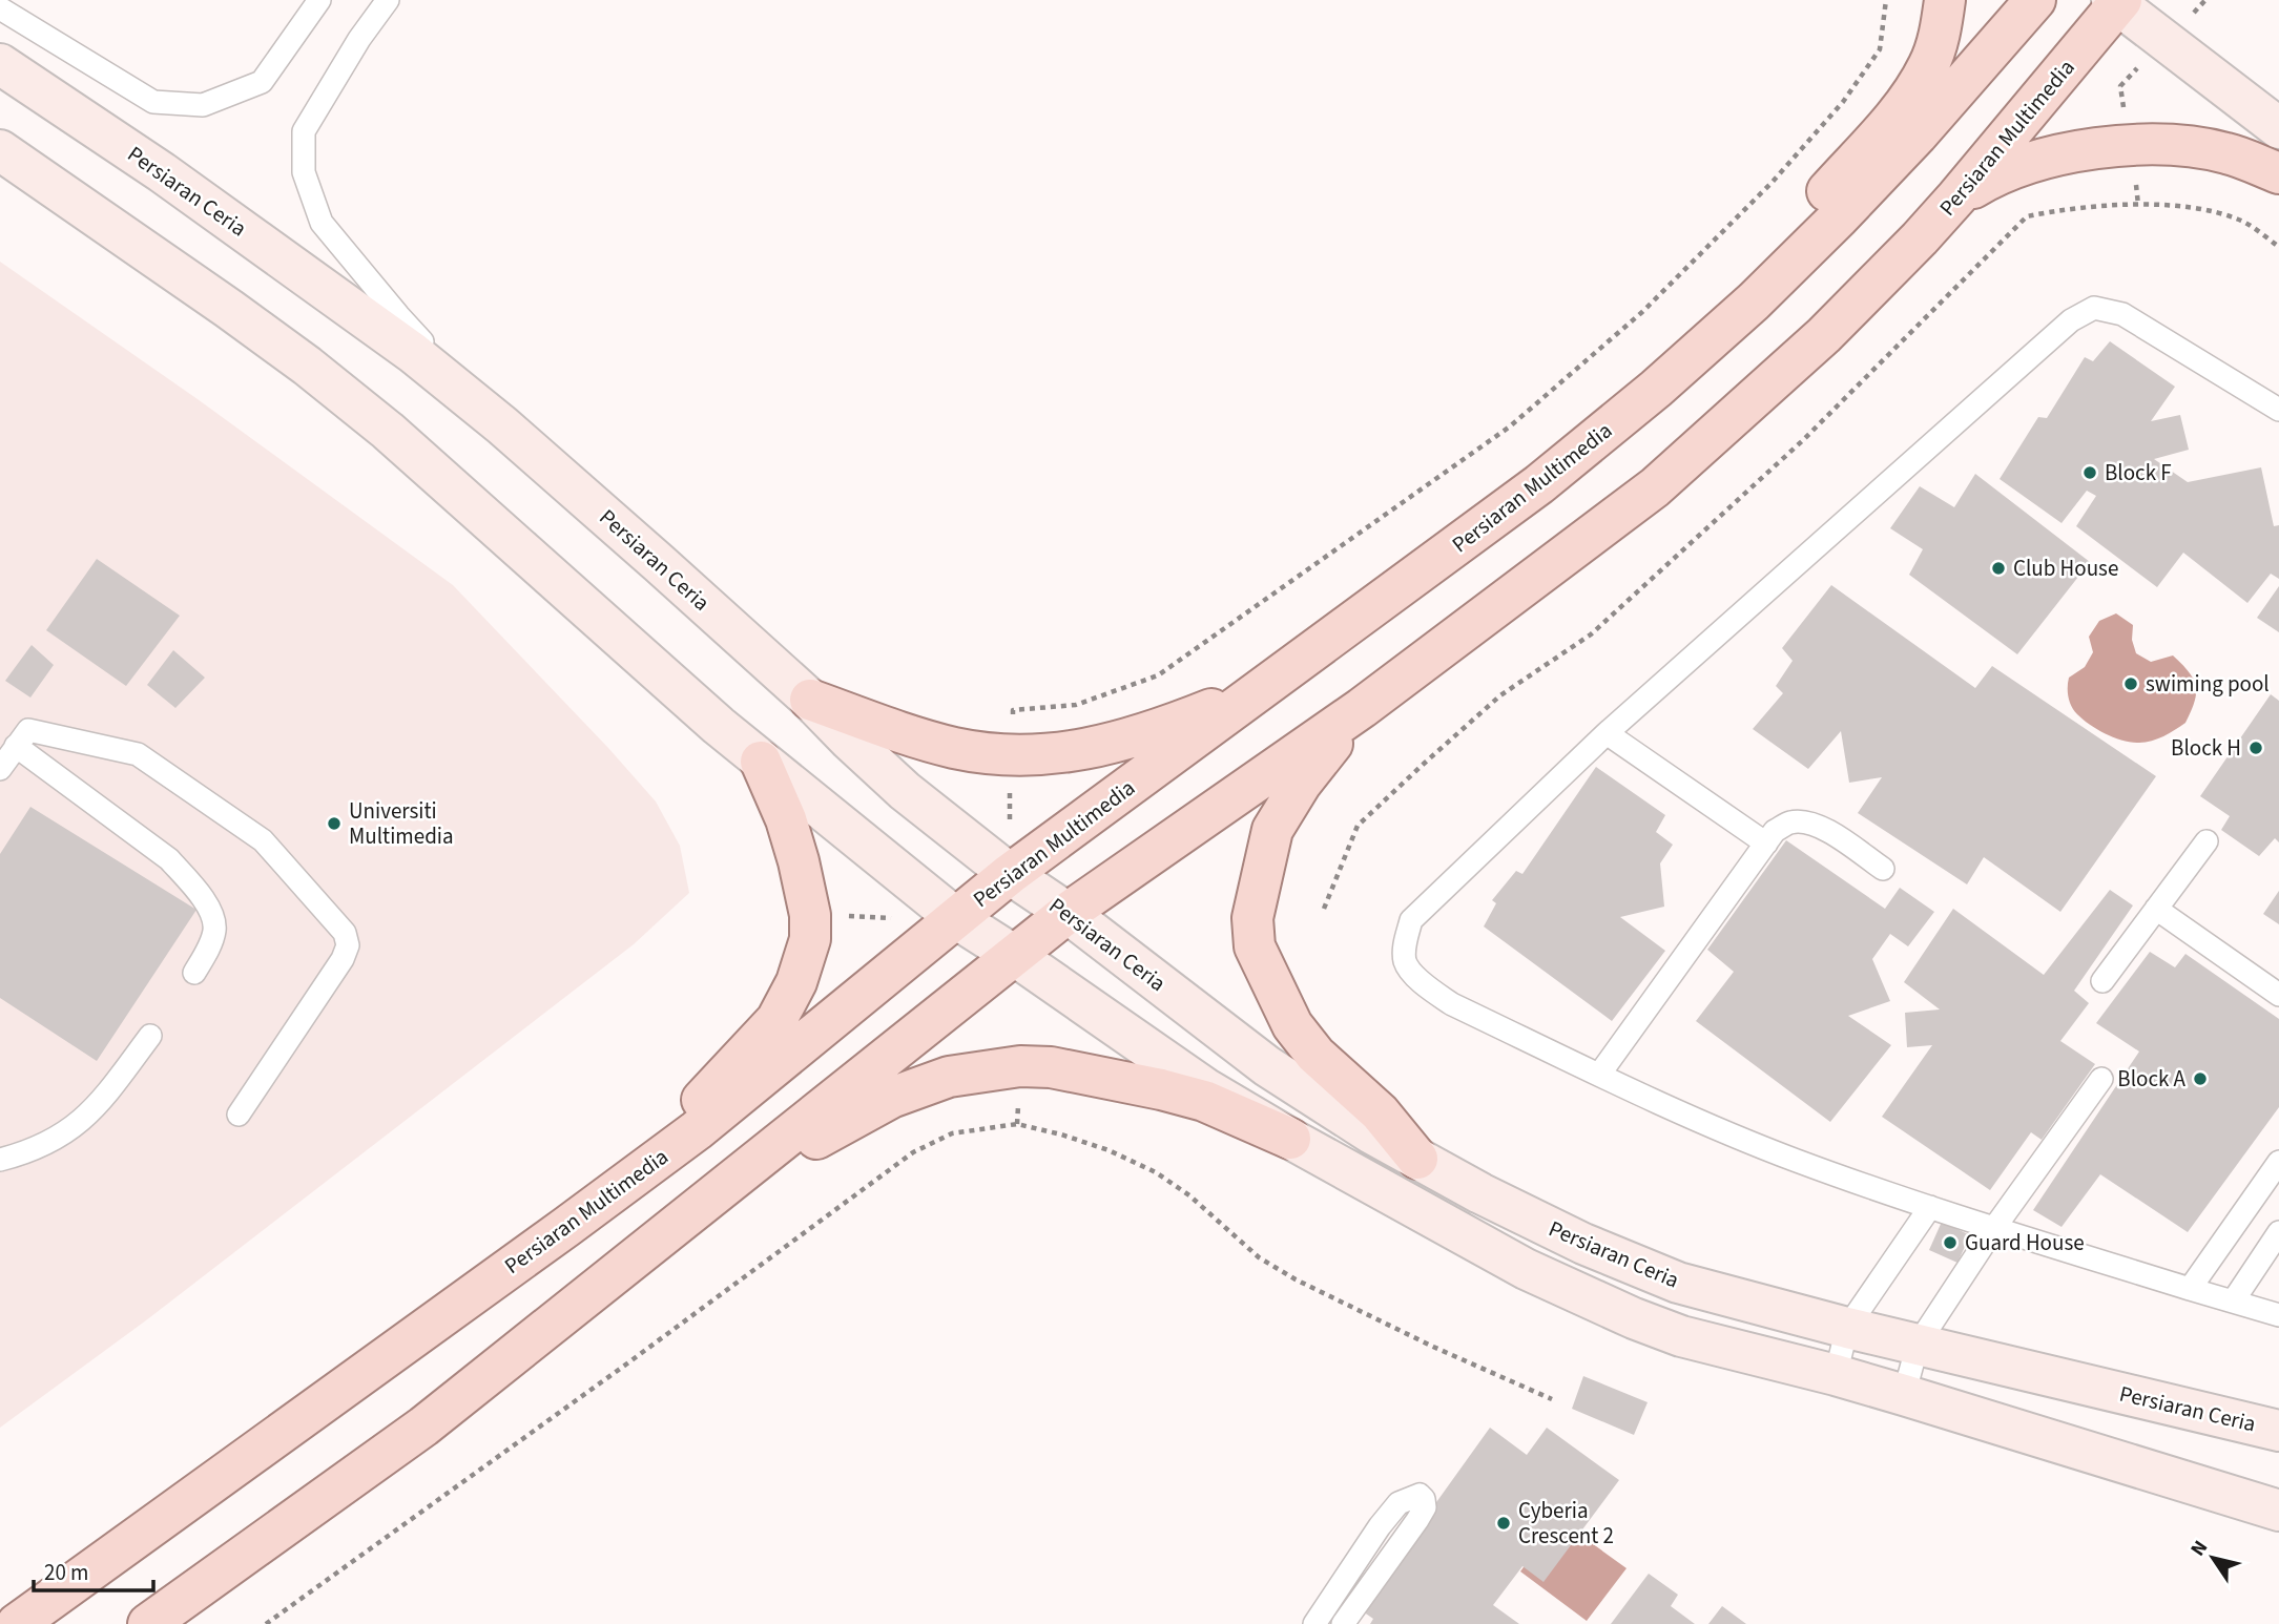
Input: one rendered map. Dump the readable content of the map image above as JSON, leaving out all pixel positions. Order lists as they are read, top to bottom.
{
  "streets": {
    "main road": ["Persiaran Multimedia"],
    "street": ["Persiaran Ceria"]
  },
  "crossings": [
    ["Persiaran Multimedia", "Persiaran Ceria"]
  ],
  "places": [
    "Block F",
    "Club House",
    "swiming pool",
    "Block H",
    "Universiti Multimedia",
    "Block A",
    "Guard House",
    "Cyberia Crescent 2"
  ],
  "scale_bar": "20 m",
  "north": "top left"
}
